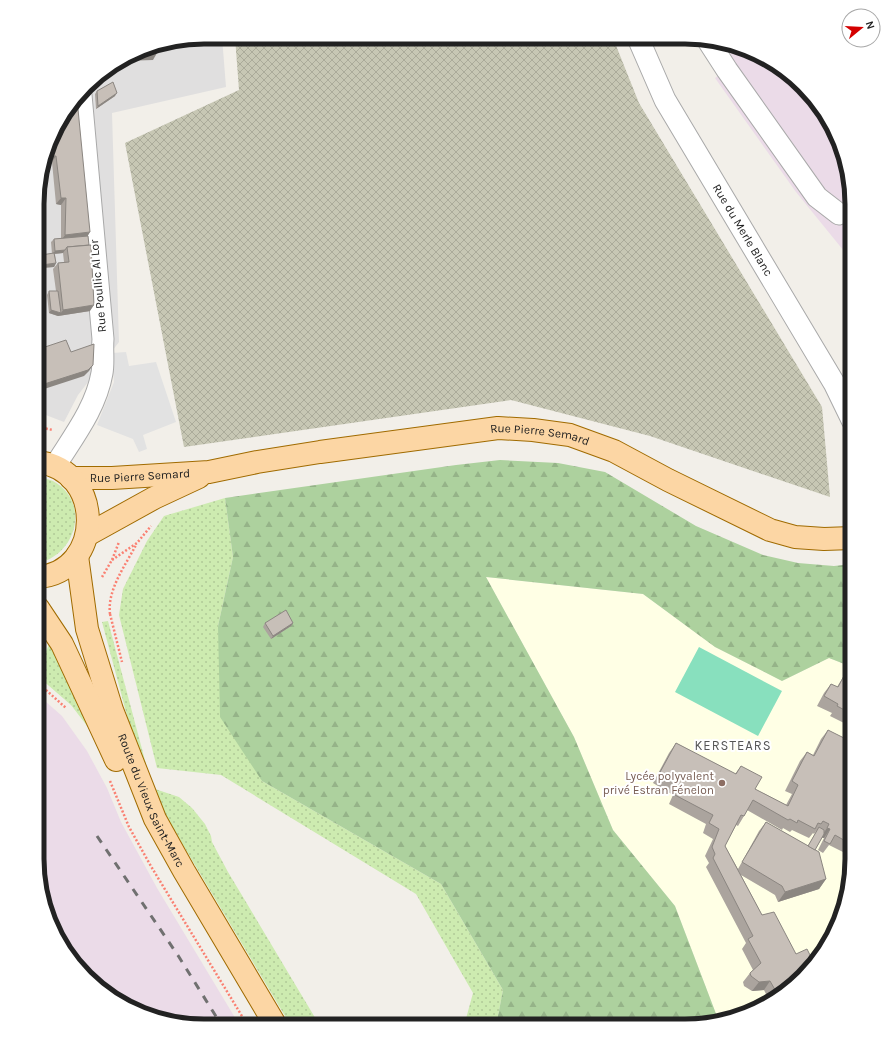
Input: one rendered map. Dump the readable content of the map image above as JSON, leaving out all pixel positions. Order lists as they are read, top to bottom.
{
  "streets": {
    "main road": ["Rue Pierre Semard", "Route du Vieux Saint-Marc"],
    "street": ["Rue du Merle Blanc", "Rue Poullic Al Lor"]
  },
  "crossings": [
    ["Rue Poullic Al Lor", "Rue Pierre Semard"]
  ],
  "districts": ["KERSTEARS"],
  "places": ["Lycée polyvalent privé Estran Fénelon"],
  "north": "right"
}
